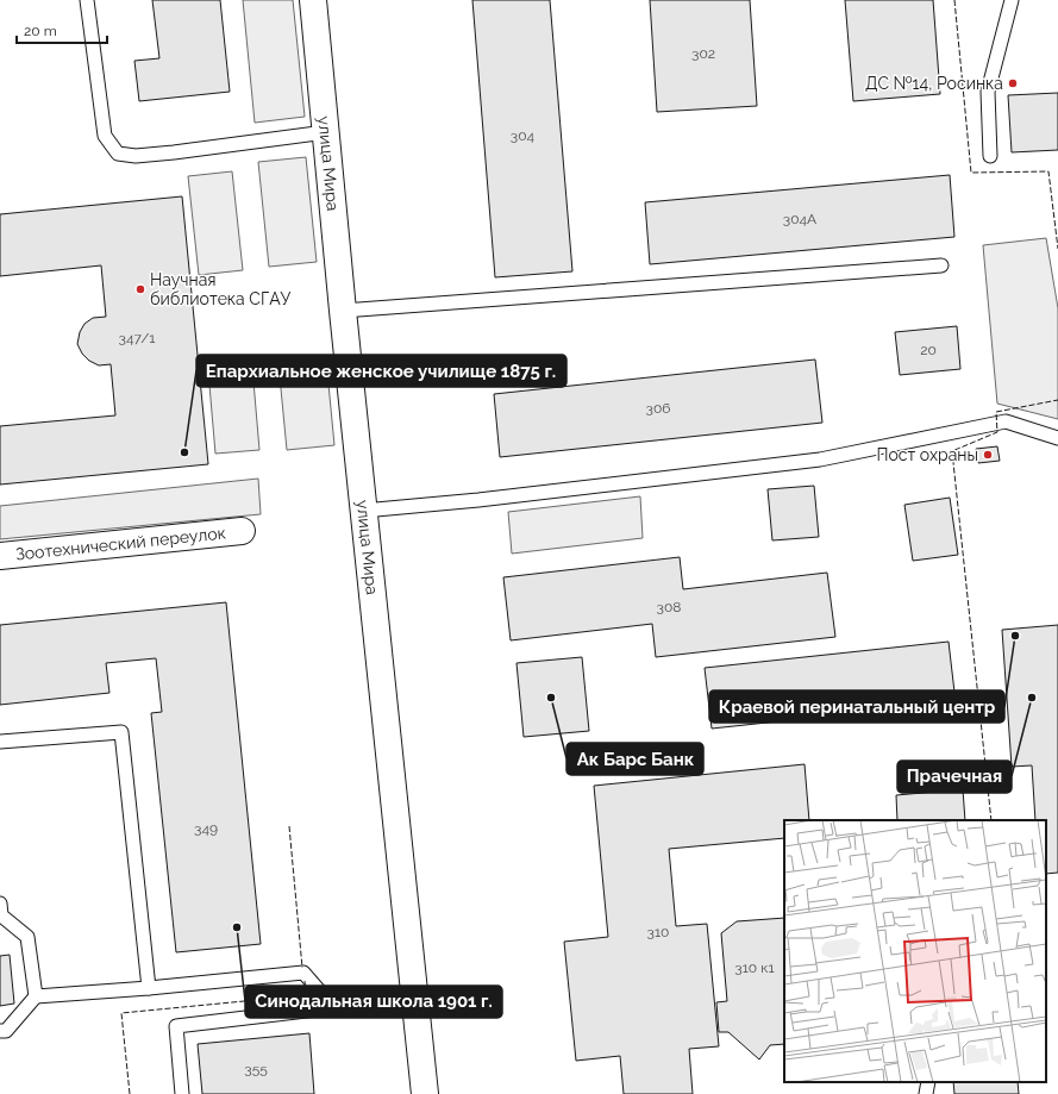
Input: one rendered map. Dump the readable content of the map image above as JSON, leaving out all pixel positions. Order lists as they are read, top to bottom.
{
  "streets": {
    "main road": ["улица Мира", "Зоотехнический переулок"]
  },
  "places": [
    "ДС №14, Росинка",
    "Научная библиотека СГАУ",
    "Епархиальное женское училище 1875 г.",
    "Пост охраны",
    "Краевой перинатальный центр",
    "Ак Барс Банк",
    "Прачечная",
    "Синодальная школа 1901 г."
  ],
  "house_numbers": [
    "302",
    "304",
    "304А",
    "347/1",
    "20",
    "306",
    "308",
    "349",
    "310",
    "310 к1",
    "355"
  ],
  "scale_bar": "20 m"
}
